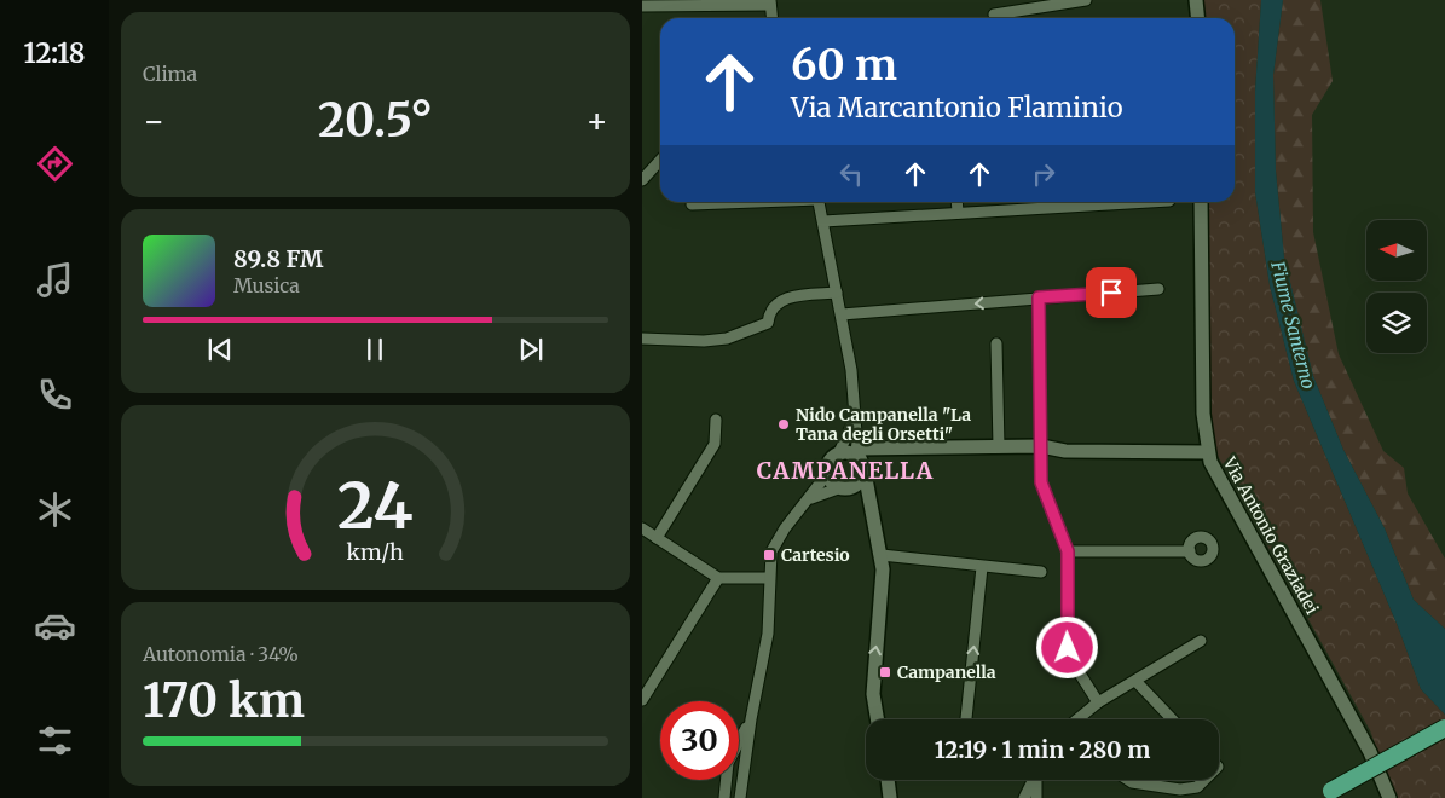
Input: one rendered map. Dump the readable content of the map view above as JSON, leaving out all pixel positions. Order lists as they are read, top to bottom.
{
  "streets": {
    "street": ["Via Antonio Graziadei"]
  },
  "districts": ["CAMPANELLA"],
  "water": ["Fiume Santerno"],
  "places": {
    "other": ["Nido Campanella \"La Tana degli Orsetti\""],
    "transit": ["Cartesio", "Campanella"]
  },
  "north": "left",
  "page": {
    "tabs": "12:18",
    "tile": [
      "Clima",
      ["Autonomia · 34%", "170 km"]
    ],
    "turn": ["60 m", "Via Marcantonio Flaminio"],
    "heat": ["−", "20.5°", "+"],
    "song": ["89.8 FM", "Musica"],
    "limit": "30",
    "trip": "12:19 · 1 min · 280 m",
    "gauge": ["24", "km/h"]
  }
}
